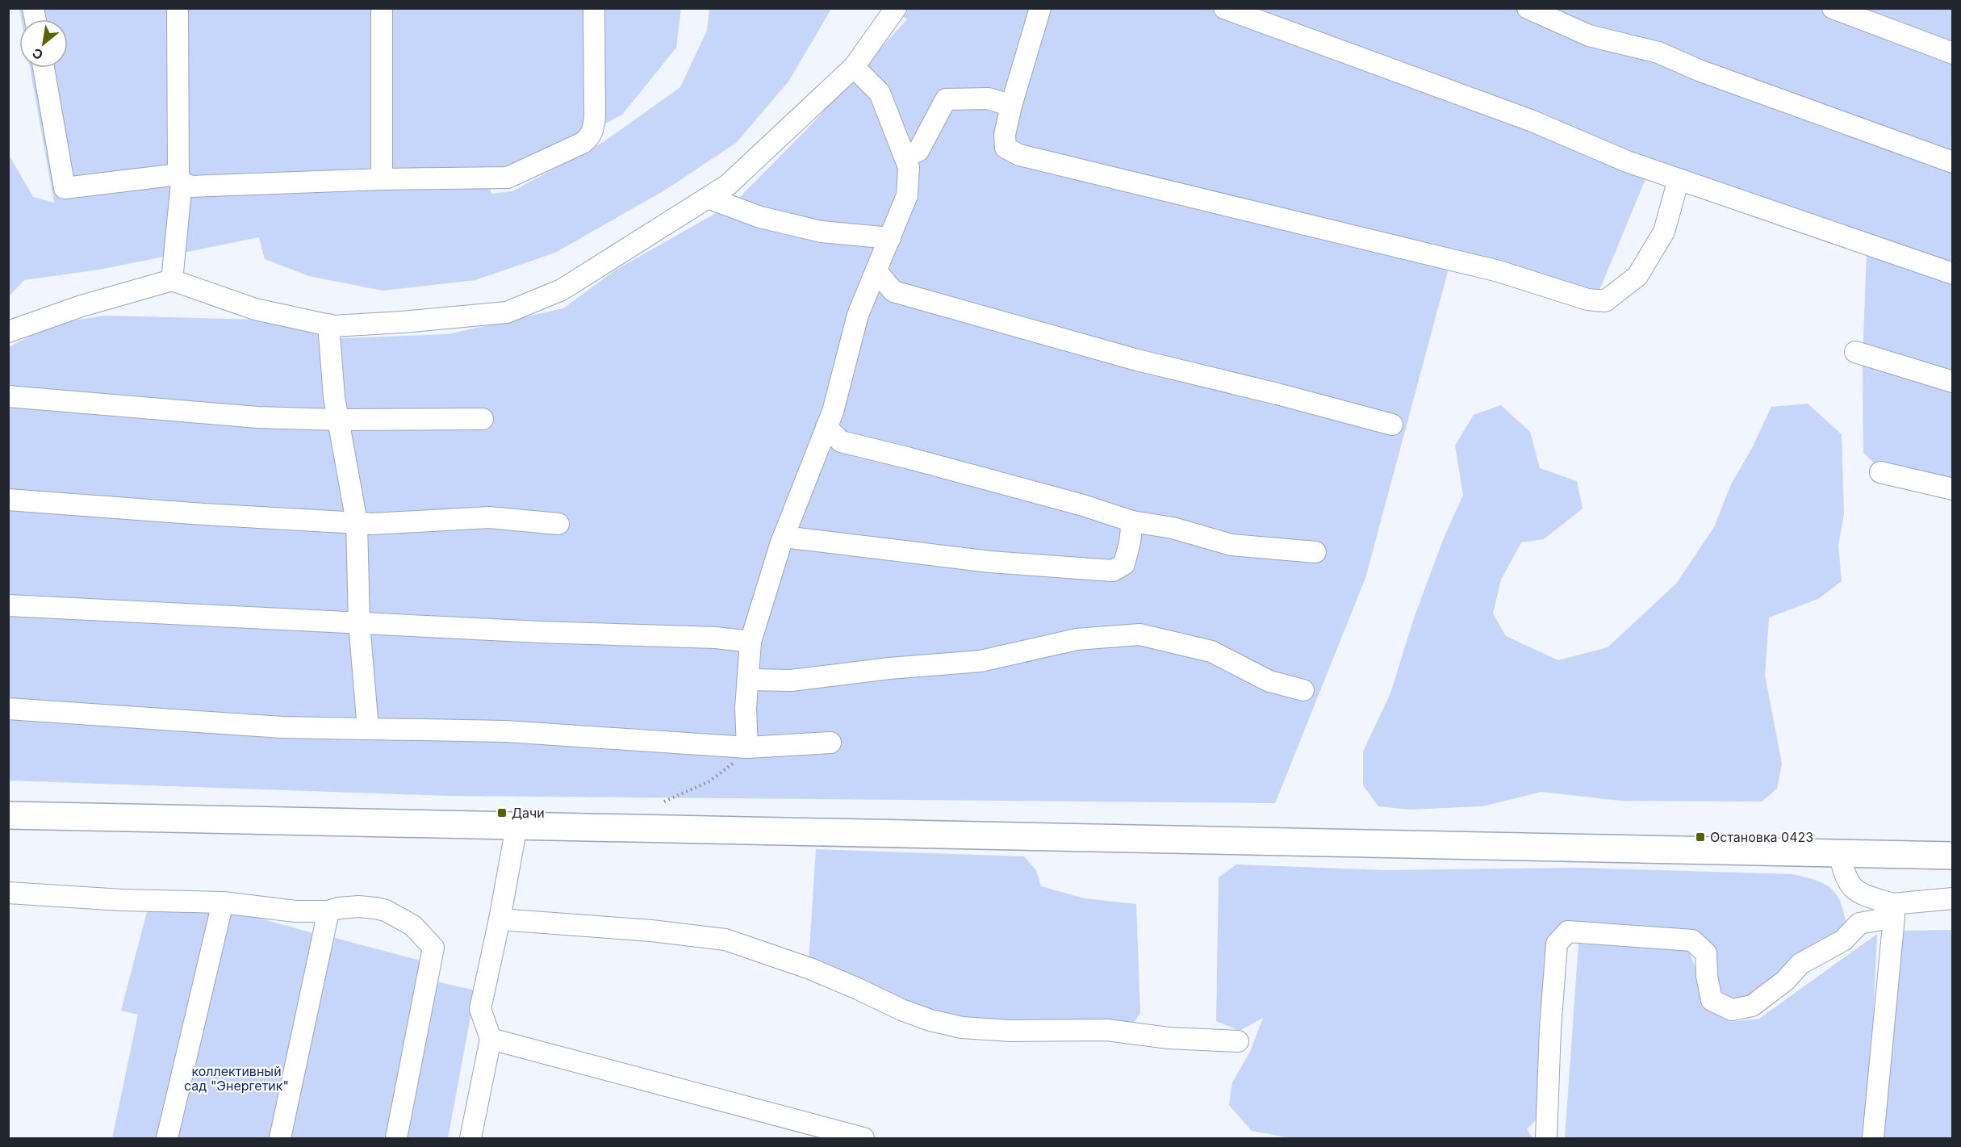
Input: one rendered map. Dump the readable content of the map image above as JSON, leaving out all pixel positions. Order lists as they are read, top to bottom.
{
  "parks": ["коллективный сад \"Энергетик\""],
  "places": {
    "transit": ["Дачи", "Остановка 0423"]
  },
  "north": "bottom left"
}
